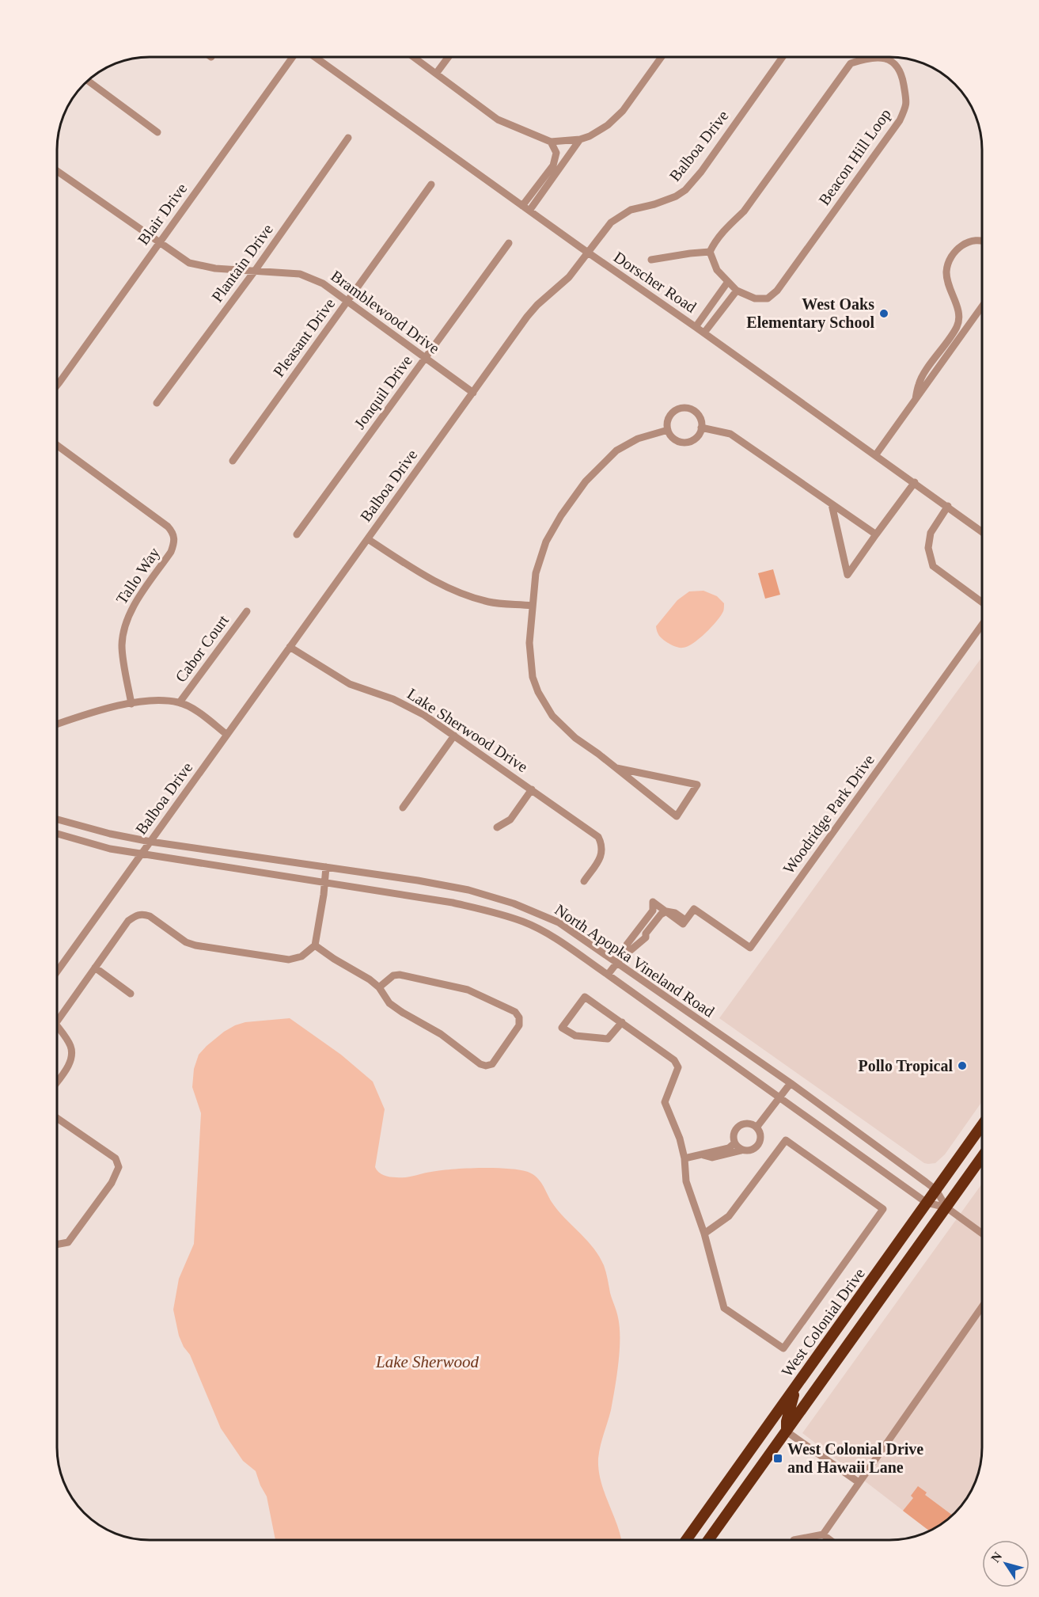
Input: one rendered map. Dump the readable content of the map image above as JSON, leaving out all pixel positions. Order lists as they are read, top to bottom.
{
  "streets": {
    "highway": ["West Colonial Drive"],
    "street": [
      "Balboa Drive",
      "Beacon Hill Loop",
      "Blair Drive",
      "Plantain Drive",
      "Dorscher Road",
      "Bramblewood Drive",
      "Pleasant Drive",
      "Jonquil Drive",
      "Tallo Way",
      "Cabor Court",
      "Lake Sherwood Drive",
      "Woodridge Park Drive",
      "North Apopka Vineland Road"
    ]
  },
  "crossings": [
    ["Balboa Drive", "Dorscher Road"],
    ["Balboa Drive", "Bramblewood Drive"],
    ["Balboa Drive", "Lake Sherwood Drive"],
    ["Balboa Drive", "North Apopka Vineland Road"],
    ["Blair Drive", "Bramblewood Drive"],
    ["Plantain Drive", "Bramblewood Drive"],
    ["Bramblewood Drive", "Pleasant Drive"],
    ["Bramblewood Drive", "Jonquil Drive"],
    ["Woodridge Park Drive", "North Apopka Vineland Road"],
    ["North Apopka Vineland Road", "West Colonial Drive"]
  ],
  "water": ["Lake Sherwood"],
  "places": {
    "other": ["West Oaks Elementary School", "Pollo Tropical"],
    "transit": ["West Colonial Drive and Hawaii Lane"]
  },
  "north": "top left"
}
